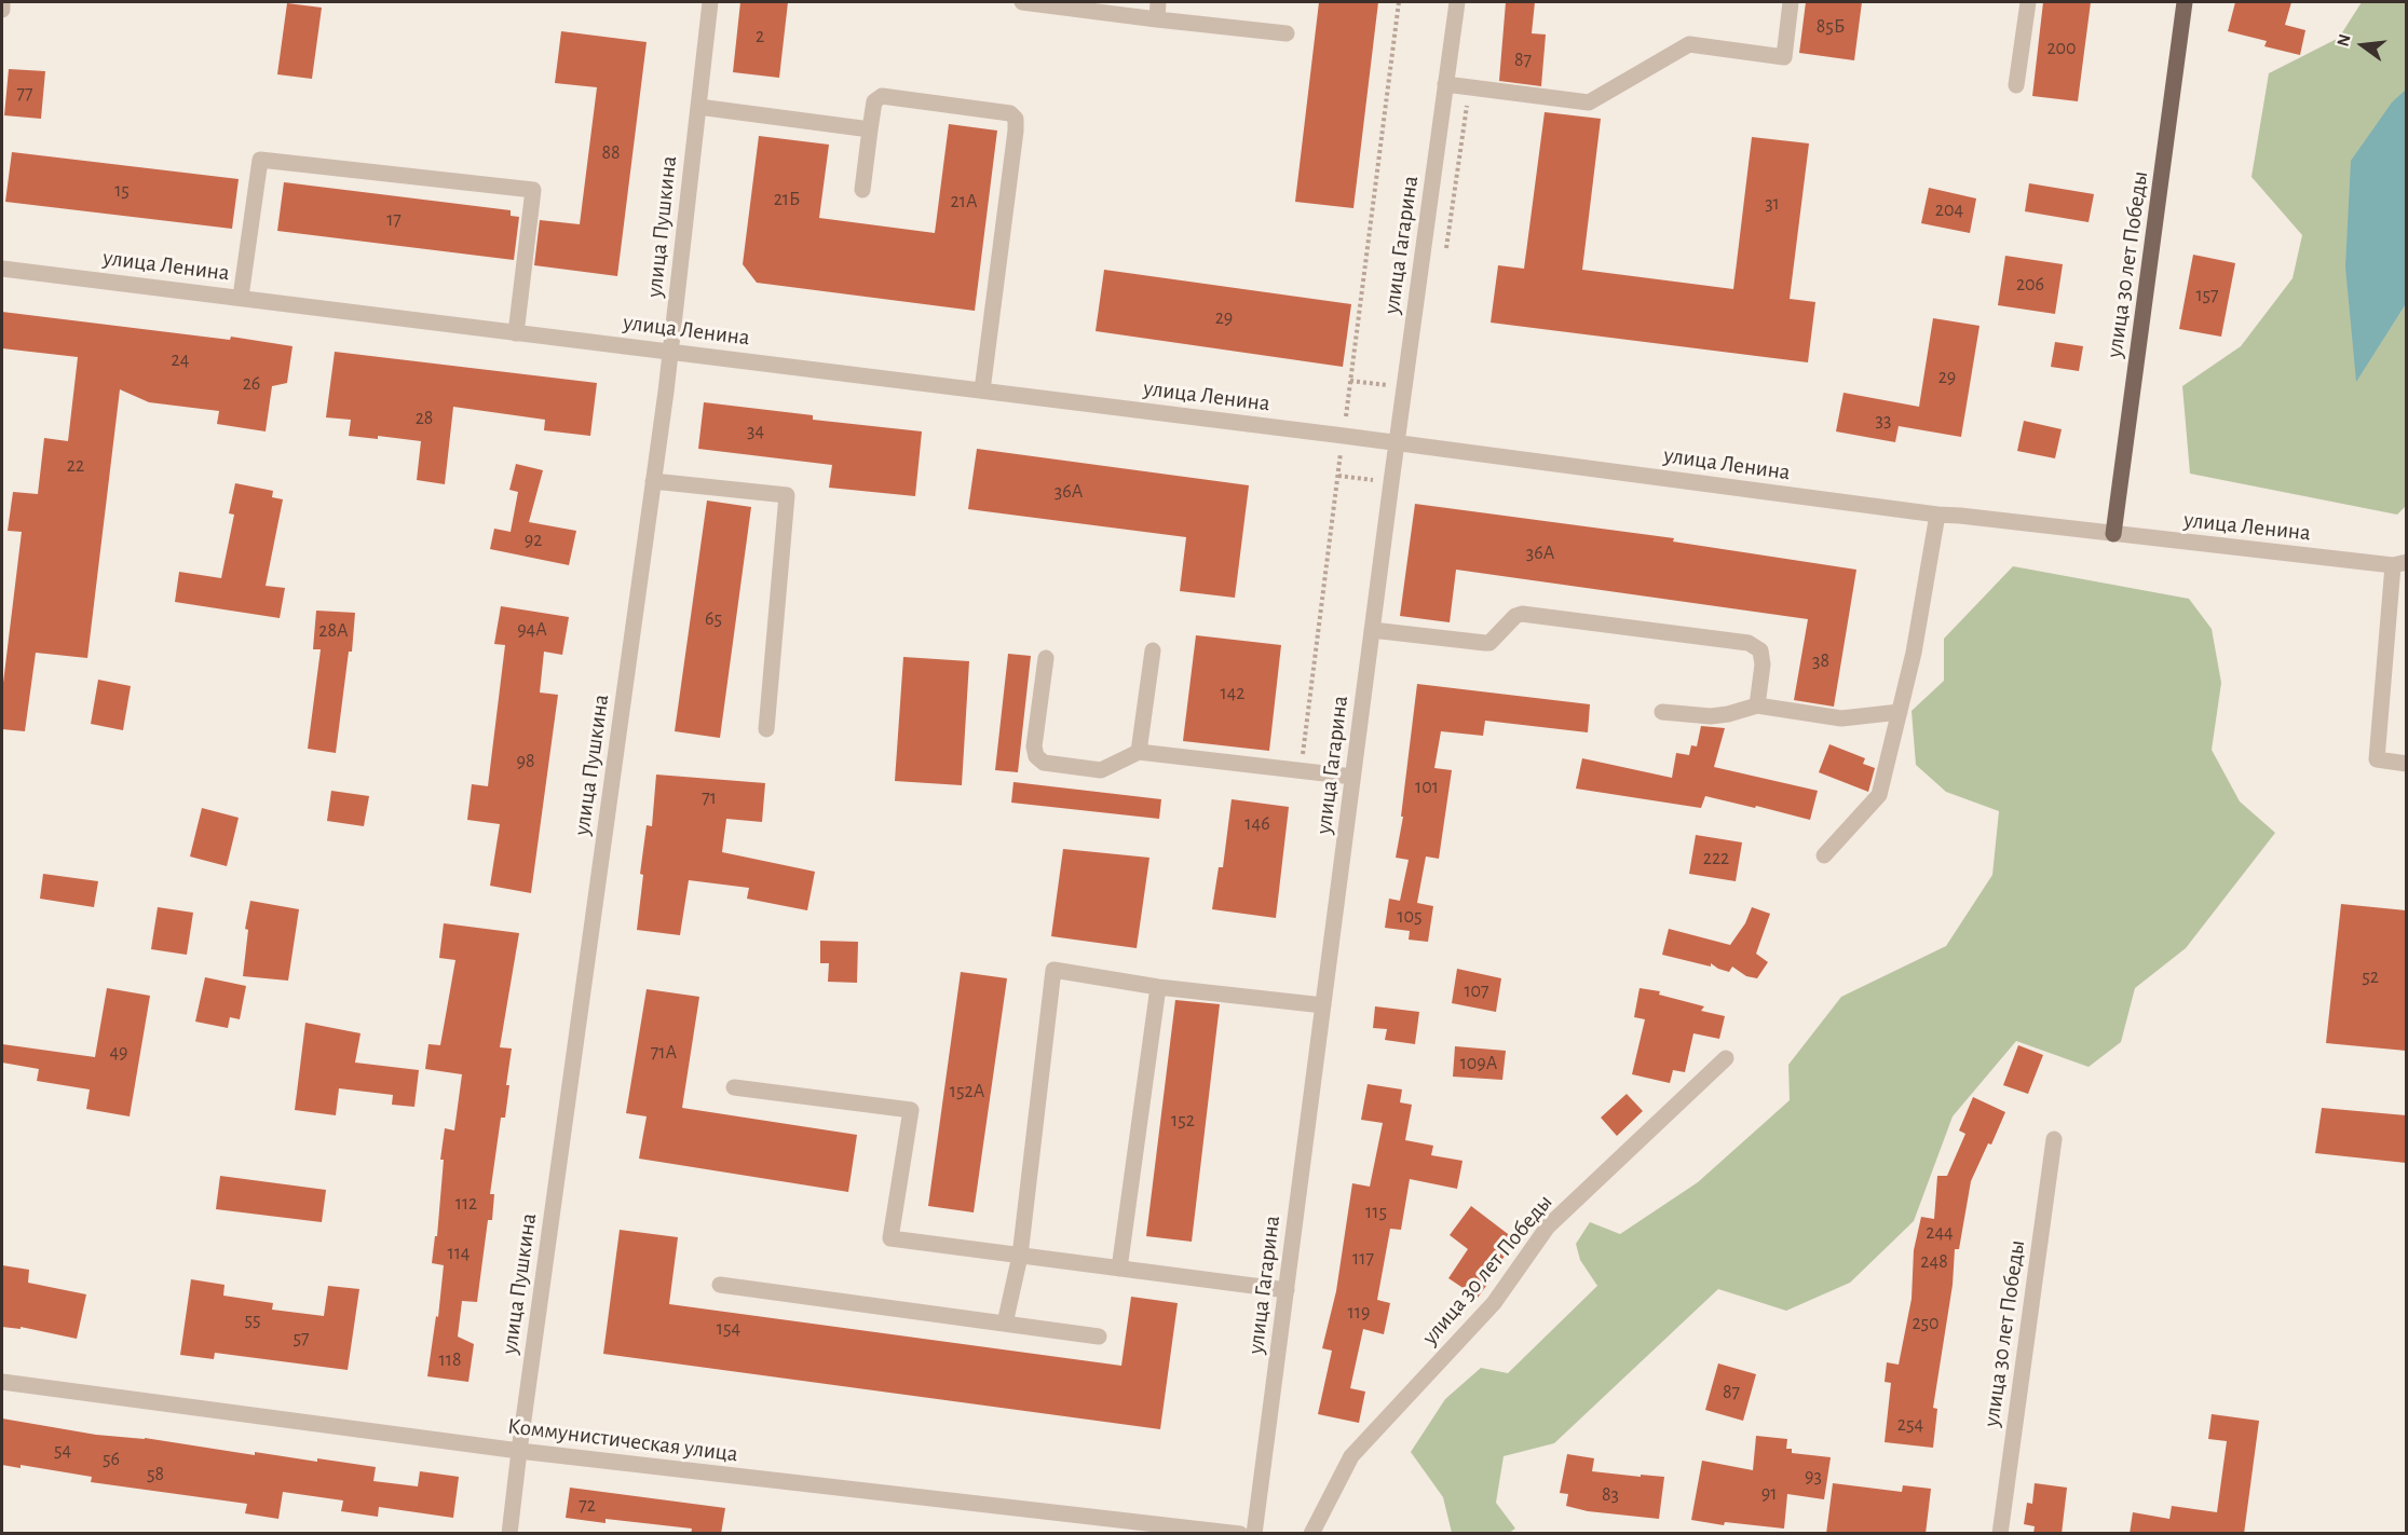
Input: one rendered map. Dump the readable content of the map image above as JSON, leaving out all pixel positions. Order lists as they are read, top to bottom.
{
  "streets": {
    "main road": ["улица 30 лет Победы"],
    "street": [
      "улица Пушкина",
      "улица Гагарина",
      "улица Ленина",
      "Коммунистическая улица"
    ]
  },
  "crossings": [
    ["улица Пушкина", "улица Ленина"],
    ["улица Пушкина", "Коммунистическая улица"],
    ["улица Гагарина", "улица Ленина"],
    ["улица 30 лет Победы", "улица Ленина"]
  ],
  "house_numbers": [
    "85Б",
    "2",
    "200",
    "87",
    "77",
    "88",
    "15",
    "21Б",
    "21А",
    "31",
    "204",
    "17",
    "206",
    "157",
    "29",
    "24",
    "29",
    "26",
    "28",
    "33",
    "34",
    "22",
    "36А",
    "92",
    "36А",
    "65",
    "94А",
    "28А",
    "38",
    "142",
    "98",
    "101",
    "71",
    "146",
    "222",
    "105",
    "52",
    "107",
    "49",
    "71А",
    "109А",
    "152А",
    "152",
    "112",
    "115",
    "244",
    "114",
    "117",
    "248",
    "119",
    "55",
    "250",
    "154",
    "57",
    "118",
    "87",
    "254",
    "54",
    "56",
    "58",
    "93",
    "91",
    "83",
    "72"
  ],
  "north": "left"
}
